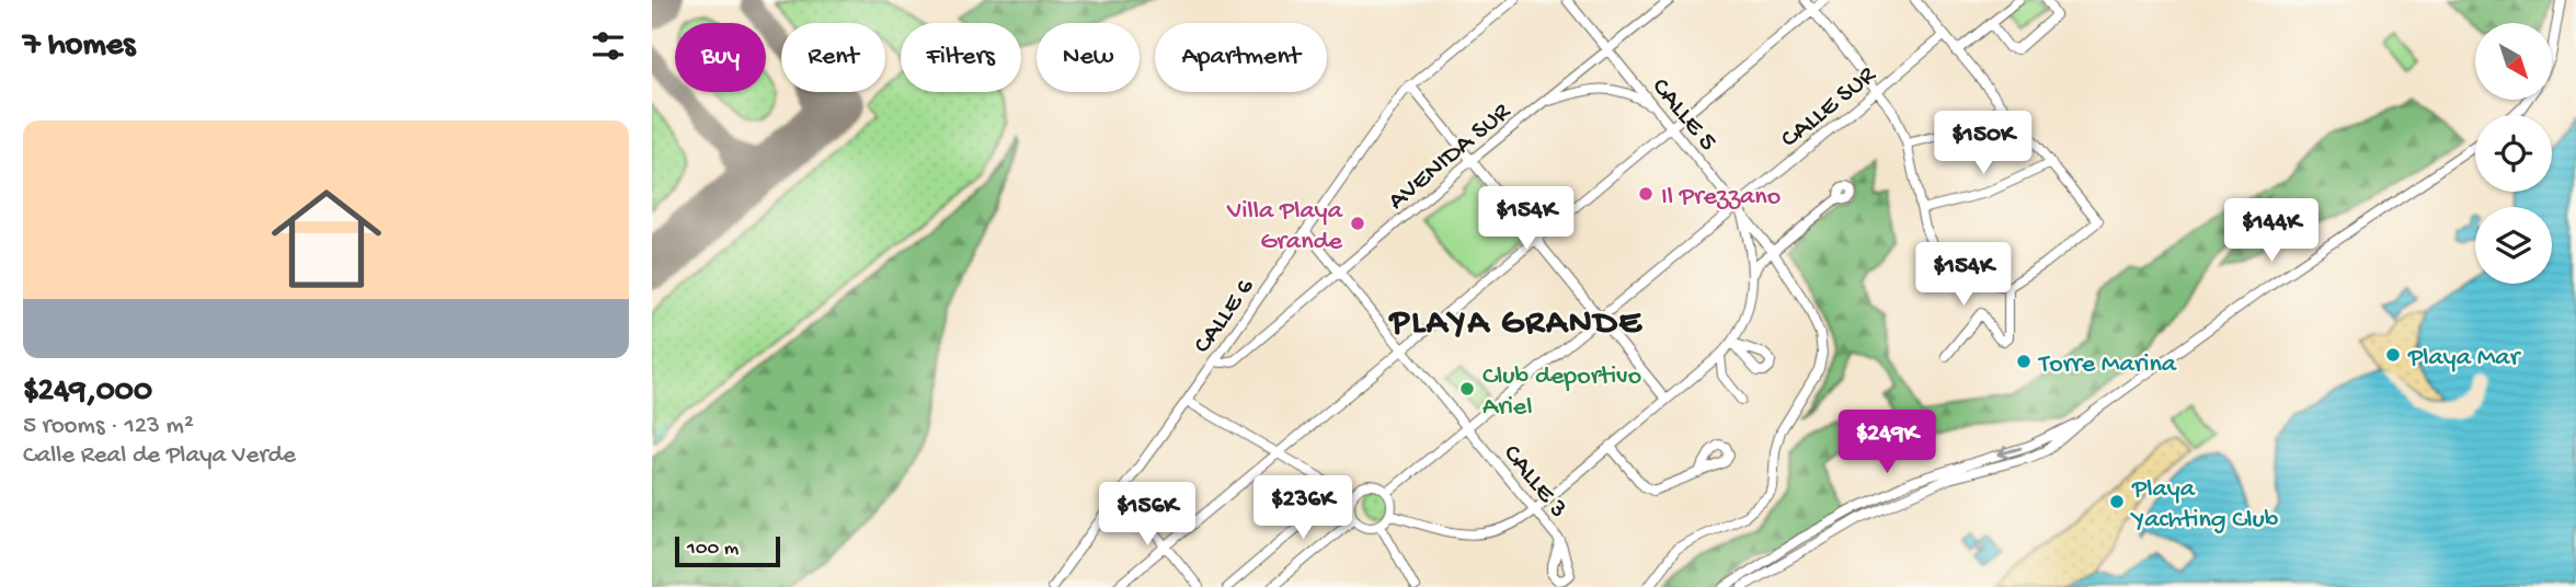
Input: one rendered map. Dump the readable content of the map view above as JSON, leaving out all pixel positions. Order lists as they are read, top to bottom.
{
  "streets": {
    "street": [
      "CALLE SUR",
      "CALLE 5",
      "AVENIDA SUR",
      "CALLE 6",
      "CALLE 3"
    ]
  },
  "crossings": [
    ["CALLE SUR", "CALLE 5"],
    ["CALLE SUR", "CALLE 3"],
    ["CALLE 5", "AVENIDA SUR"],
    ["AVENIDA SUR", "CALLE 6"],
    ["AVENIDA SUR", "CALLE 3"],
    ["CALLE 6", "CALLE 3"]
  ],
  "districts": ["PLAYA GRANDE"],
  "places": [
    "Il Prezzano",
    "Villa Playa Grande",
    "Playa Mar",
    "Torre Marina",
    "Club deportivo Ariel",
    "Playa Yachting Club"
  ],
  "scale_bar": "100 m",
  "north": "bottom right",
  "page": {
    "heading": "7 homes",
    "chip": [
      "Buy",
      "Rent",
      "Filters",
      "New",
      "Apartment"
    ],
    "list": [
      {
        "name": "$249,000",
        "note": "5 rooms · 123 m² · Calle Real de Playa Verde"
      }
    ],
    "price": [
      "$150K",
      "$154K",
      "$144K",
      "$154K",
      "$249K",
      "$236K",
      "$156K"
    ],
    "scale": "100 m"
  }
}
